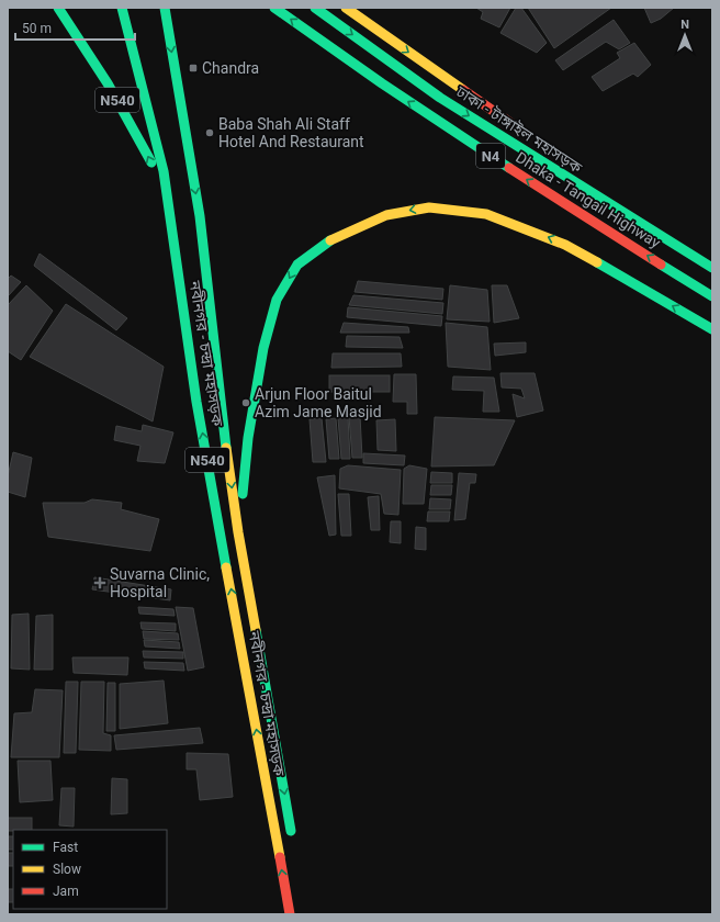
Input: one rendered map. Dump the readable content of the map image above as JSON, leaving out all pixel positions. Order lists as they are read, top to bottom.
{
  "streets": {
    "highway": [
      "N540",
      "ঢাকা - টাঙ্গাইল মহাসড়ক",
      "N4",
      "Dhaka - Tangail Highway",
      "নবীনগর - চন্দ্রা মহাসড়ক"
    ]
  },
  "crossings": [
    ["N540", "নবীনগর - চন্দ্রা মহাসড়ক"]
  ],
  "places": {
    "transit": ["Chandra"],
    "other": ["Baba Shah Ali Staff Hotel And Restaurant", "Arjun Floor Baitul Azim Jame Masjid"],
    "health": ["Suvarna Clinic, Hospital"]
  },
  "legend": ["Fast", "Slow", "Jam"],
  "scale_bar": "50 m",
  "north": "top"
}
